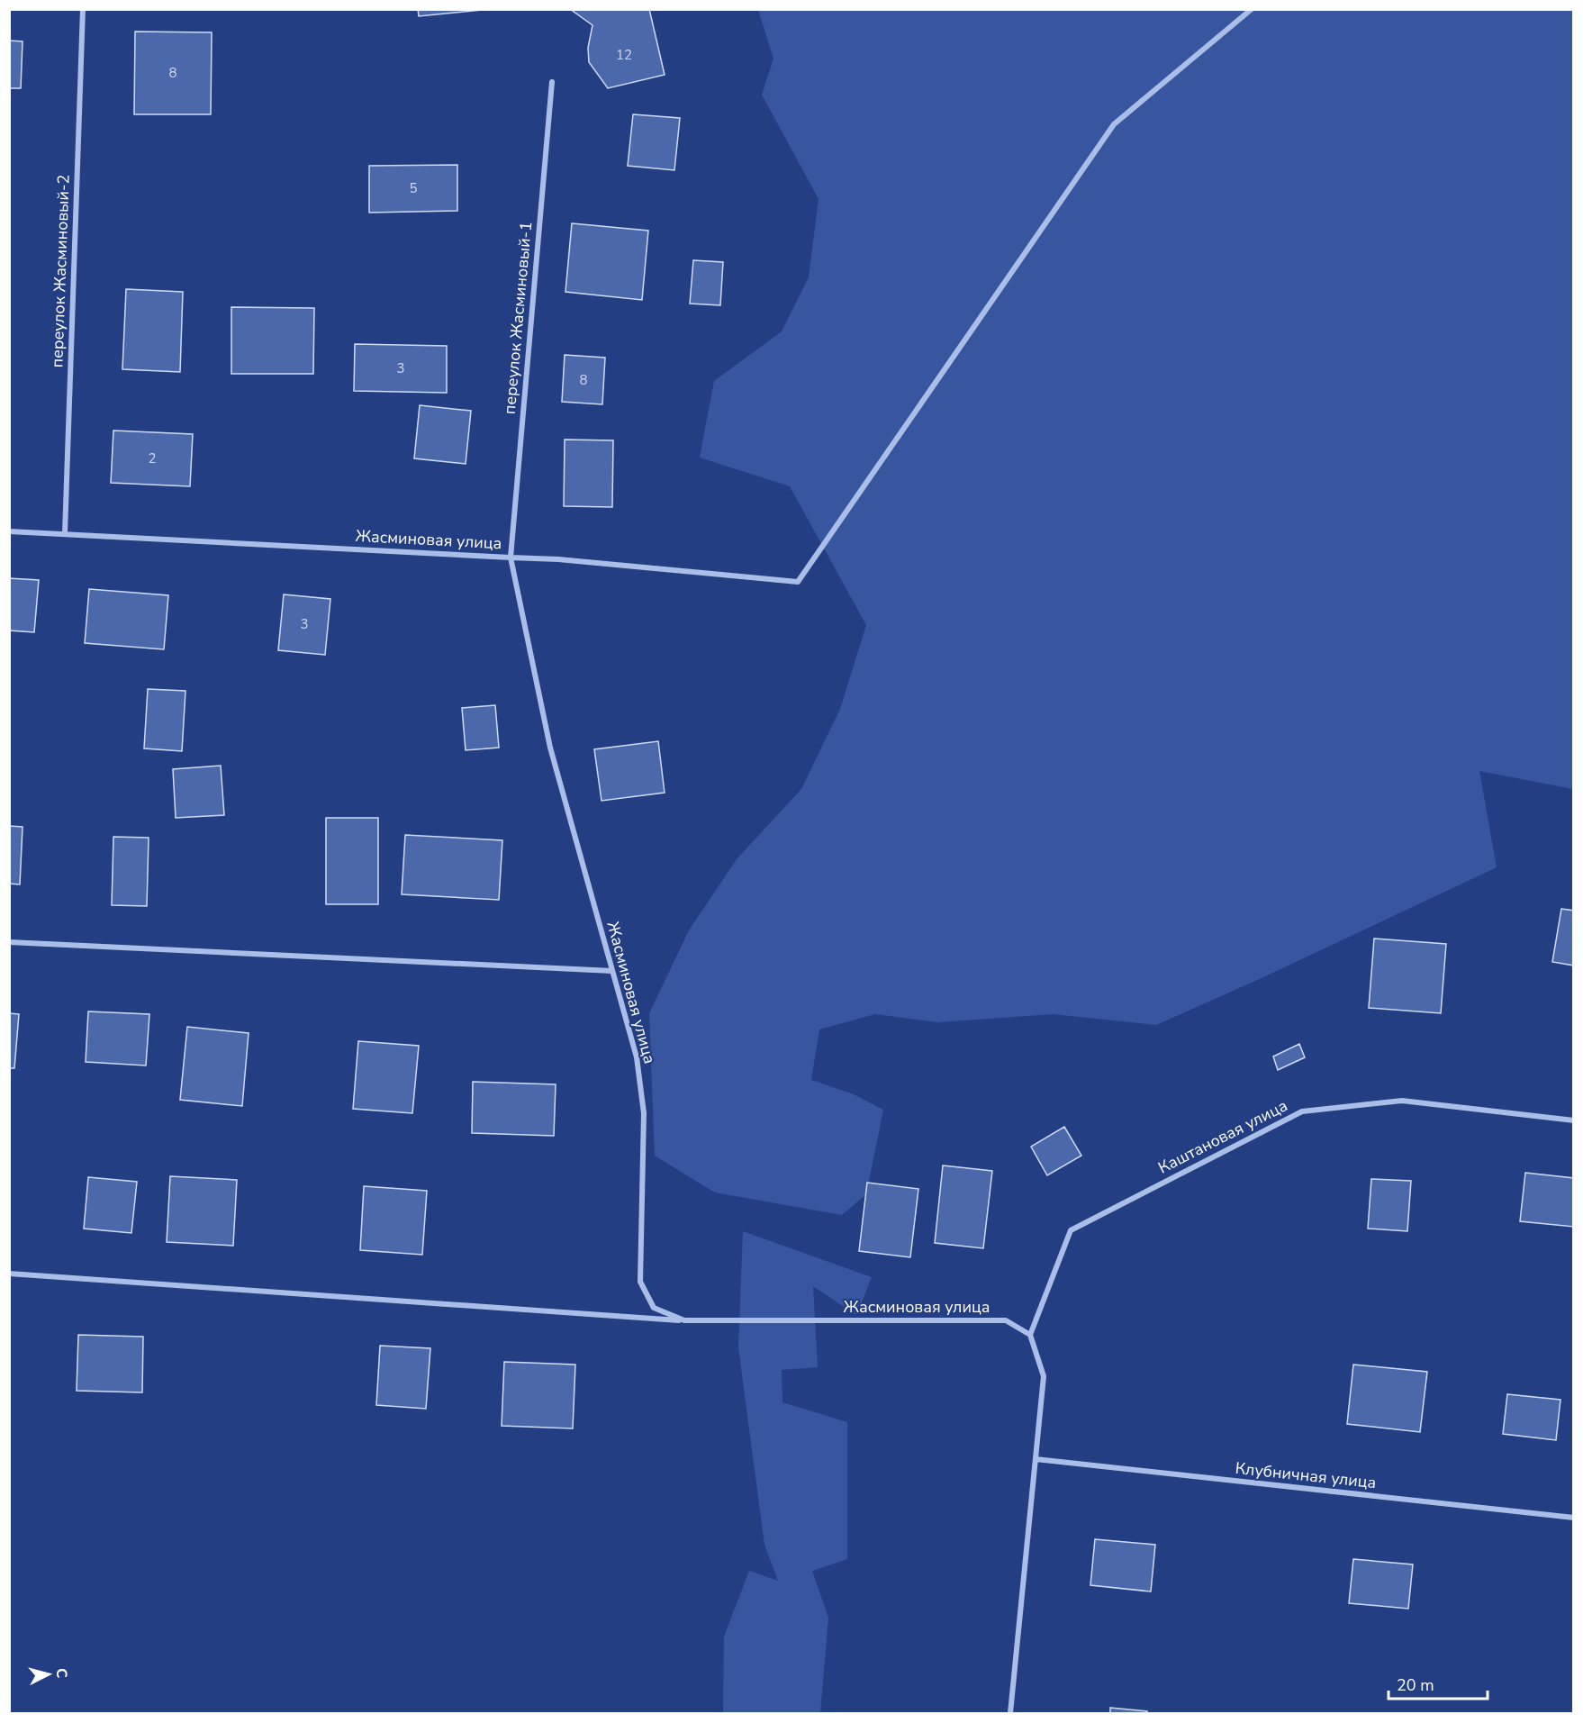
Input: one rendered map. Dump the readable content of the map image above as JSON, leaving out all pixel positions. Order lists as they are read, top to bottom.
{
  "streets": {
    "street": [
      "переулок Жасминовый-2",
      "переулок Жасминовый-1",
      "Жасминовая улица",
      "Каштановая улица",
      "Клубничная улица"
    ]
  },
  "crossings": [
    ["переулок Жасминовый-2", "Жасминовая улица"],
    ["переулок Жасминовый-1", "Жасминовая улица"],
    ["Жасминовая улица", "Каштановая улица"]
  ],
  "house_numbers": [
    "12",
    "8",
    "5",
    "3",
    "8",
    "2",
    "3"
  ],
  "scale_bar": "20 m",
  "north": "right"
}
